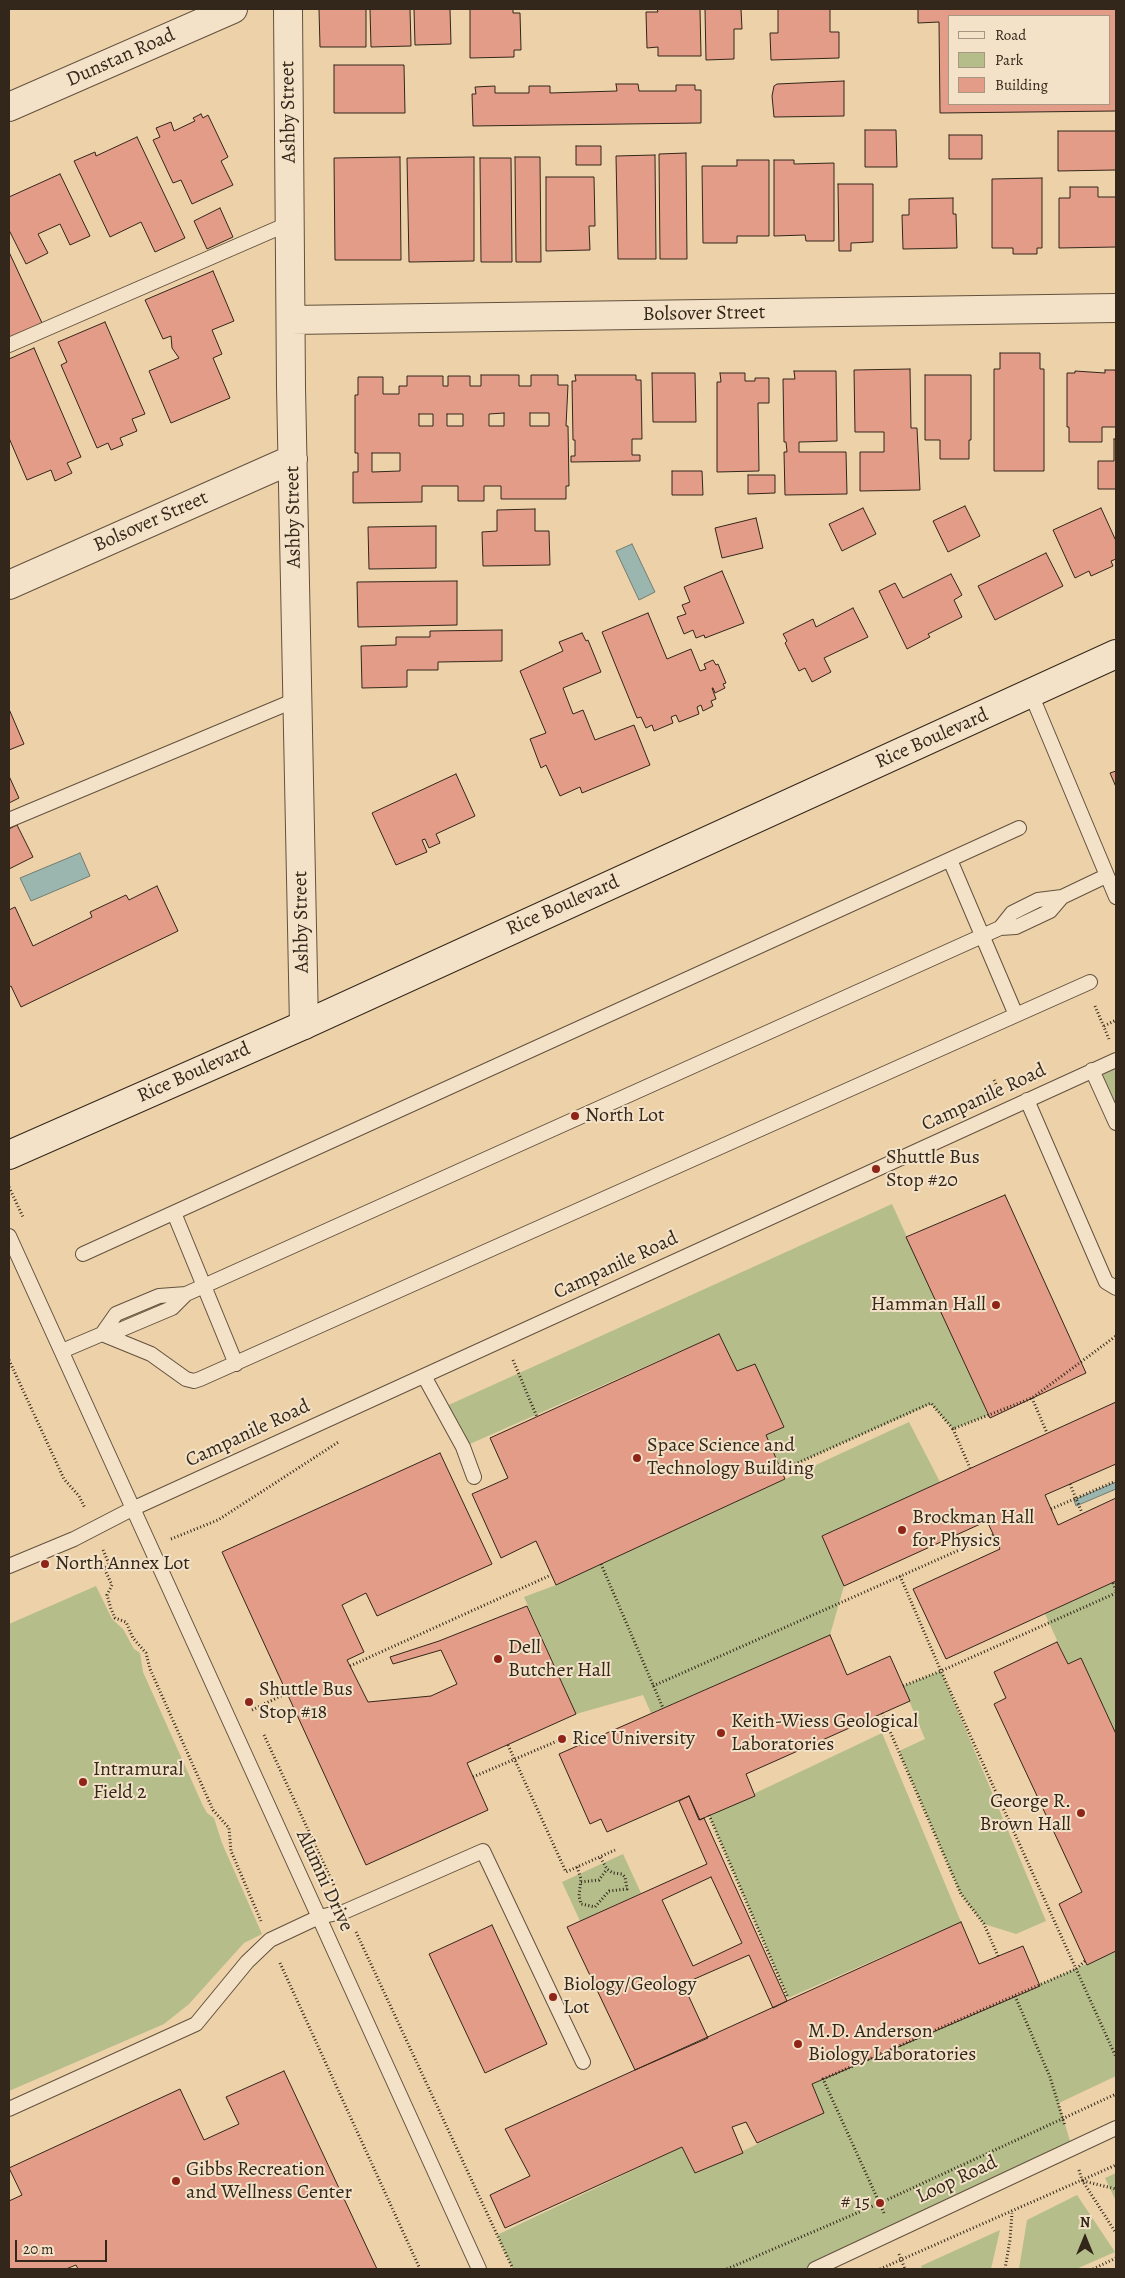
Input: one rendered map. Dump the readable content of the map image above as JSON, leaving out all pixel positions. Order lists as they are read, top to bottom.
{
  "streets": {
    "street": [
      "Dunstan Road",
      "Ashby Street",
      "Bolsover Street",
      "Rice Boulevard"
    ],
    "lane": ["Campanile Road", "Alumni Drive", "Loop Road"]
  },
  "crossings": [
    ["Ashby Street", "Bolsover Street"],
    ["Ashby Street", "Rice Boulevard"],
    ["Campanile Road", "Alumni Drive"]
  ],
  "places": [
    "North Lot",
    "Shuttle Bus Stop #20",
    "Hamman Hall",
    "Space Science and Technology Building",
    "Brockman Hall for Physics",
    "North Annex Lot",
    "Dell Butcher Hall",
    "Shuttle Bus Stop #18",
    "Keith-Wiess Geological Laboratories",
    "Rice University",
    "Intramural Field 2",
    "George R. Brown Hall",
    "Biology/Geology Lot",
    "M.D. Anderson Biology Laboratories",
    "Gibbs Recreation and Wellness Center",
    "# 15"
  ],
  "legend": ["Road", "Park", "Building"],
  "scale_bar": "20 m",
  "north": "top"
}
